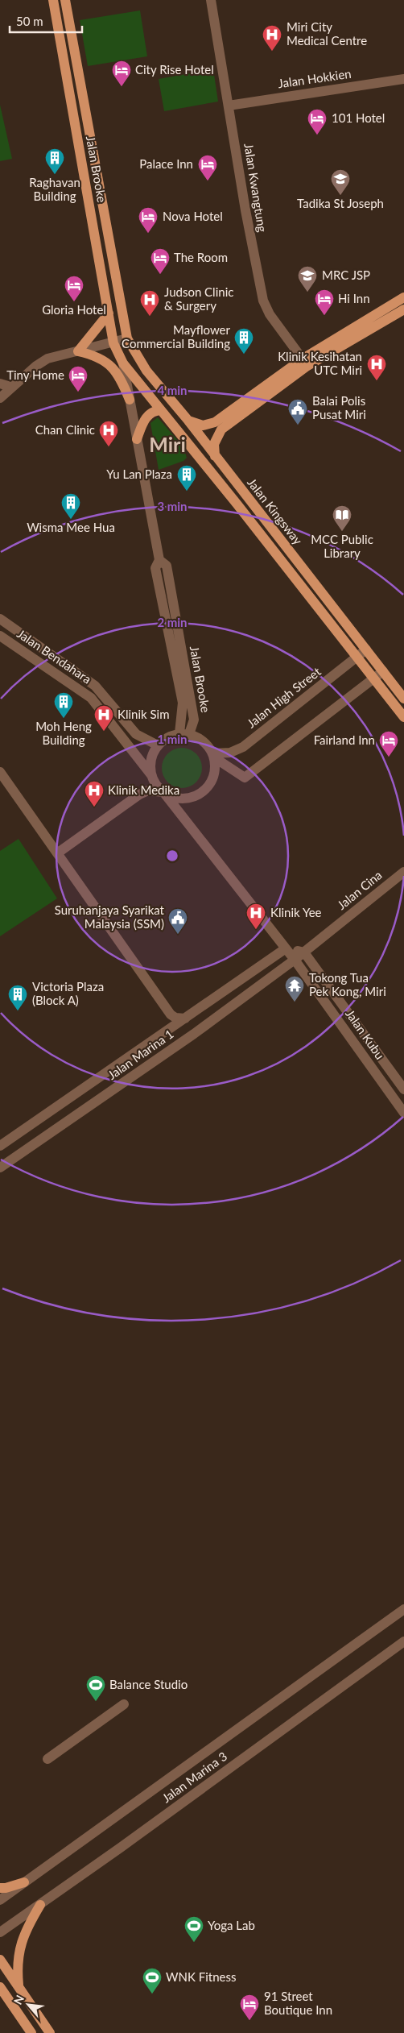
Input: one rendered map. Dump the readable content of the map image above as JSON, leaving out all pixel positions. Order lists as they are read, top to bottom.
{
  "streets": {
    "main road": ["Jalan Brooke", "Jalan Kingsway"],
    "street": [
      "Jalan Hokkien",
      "Jalan Kwangtung",
      "Jalan Bendahara",
      "Jalan High Street",
      "Jalan Cina",
      "Jalan Kubu",
      "Jalan Marina 1",
      "Jalan Marina 3"
    ]
  },
  "crossings": [
    ["Jalan Hokkien", "Jalan Kwangtung"],
    ["Jalan Brooke", "Jalan Kingsway"],
    ["Jalan Brooke", "Jalan Bendahara"],
    ["Jalan Brooke", "Jalan High Street"],
    ["Jalan Kingsway", "Jalan High Street"],
    ["Jalan Bendahara", "Jalan High Street"],
    ["Jalan Cina", "Jalan Kubu"],
    ["Jalan Cina", "Jalan Marina 1"],
    ["Jalan Kubu", "Jalan Marina 1"]
  ],
  "districts": ["Miri"],
  "places": {
    "hospital": [
      "Miri City Medical Centre",
      "Judson Clinic & Surgery",
      "Klinik Kesihatan UTC Miri",
      "Chan Clinic",
      "Klinik Sim",
      "Klinik Medika",
      "Klinik Yee"
    ],
    "hotel": [
      "City Rise Hotel",
      "101 Hotel",
      "Palace Inn",
      "Nova Hotel",
      "The Room",
      "Gloria Hotel",
      "Hi Inn",
      "Tiny Home",
      "Fairland Inn",
      "91 Street Boutique Inn"
    ],
    "building": [
      "Raghavan Building",
      "Mayflower Commercial Building",
      "Yu Lan Plaza",
      "Wisma Mee Hua",
      "Moh Heng Building",
      "Victoria Plaza (Block A)"
    ],
    "school or university": ["Tadika St Joseph", "MRC JSP"],
    "public building": ["Balai Polis Pusat Miri", "Suruhanjaya Syarikat Malaysia (SSM)"],
    "library": ["MCC Public Library"],
    "temple": ["Tokong Tua Pek Kong, Miri"],
    "sports": ["Balance Studio", "Yoga Lab", "WNK Fitness"]
  },
  "scale_bar": "50 m",
  "north": "top left",
  "rings": [
    "4 min",
    "3 min",
    "2 min",
    "1 min"
  ]
}
